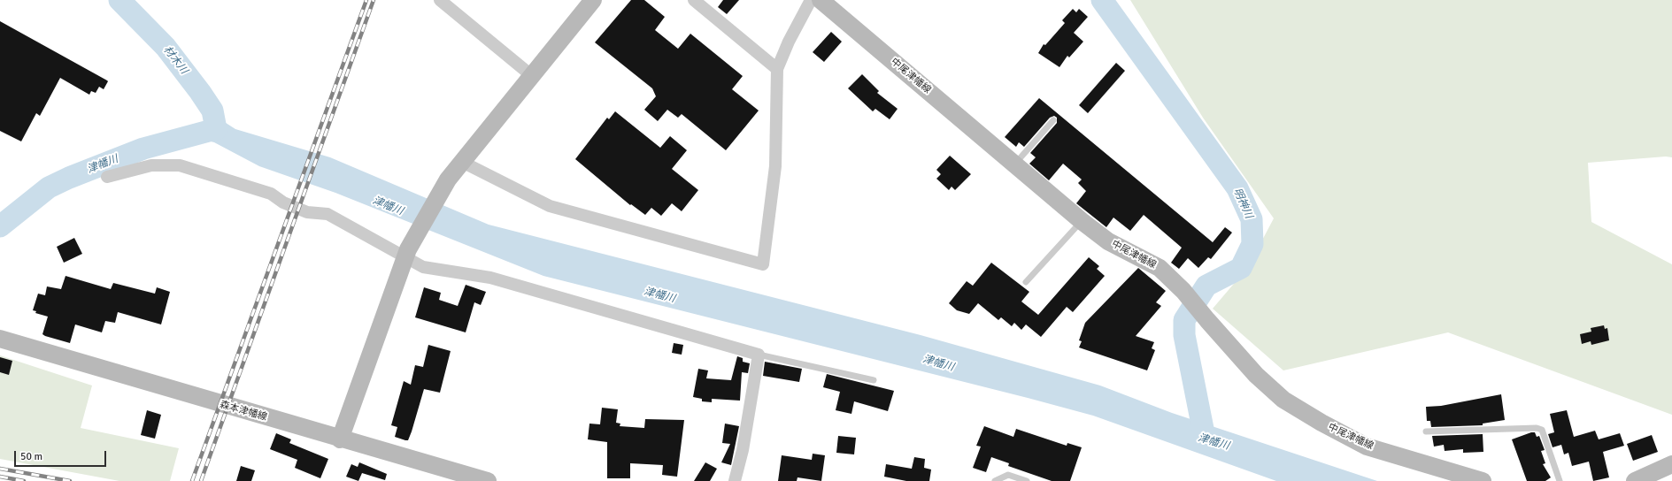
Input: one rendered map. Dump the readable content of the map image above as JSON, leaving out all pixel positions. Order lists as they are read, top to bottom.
{
  "streets": {
    "main road": ["中尾津幡線", "森本津幡線"]
  },
  "water": ["材木川", "津幡川", "明神川"],
  "scale_bar": "50 m"
}
